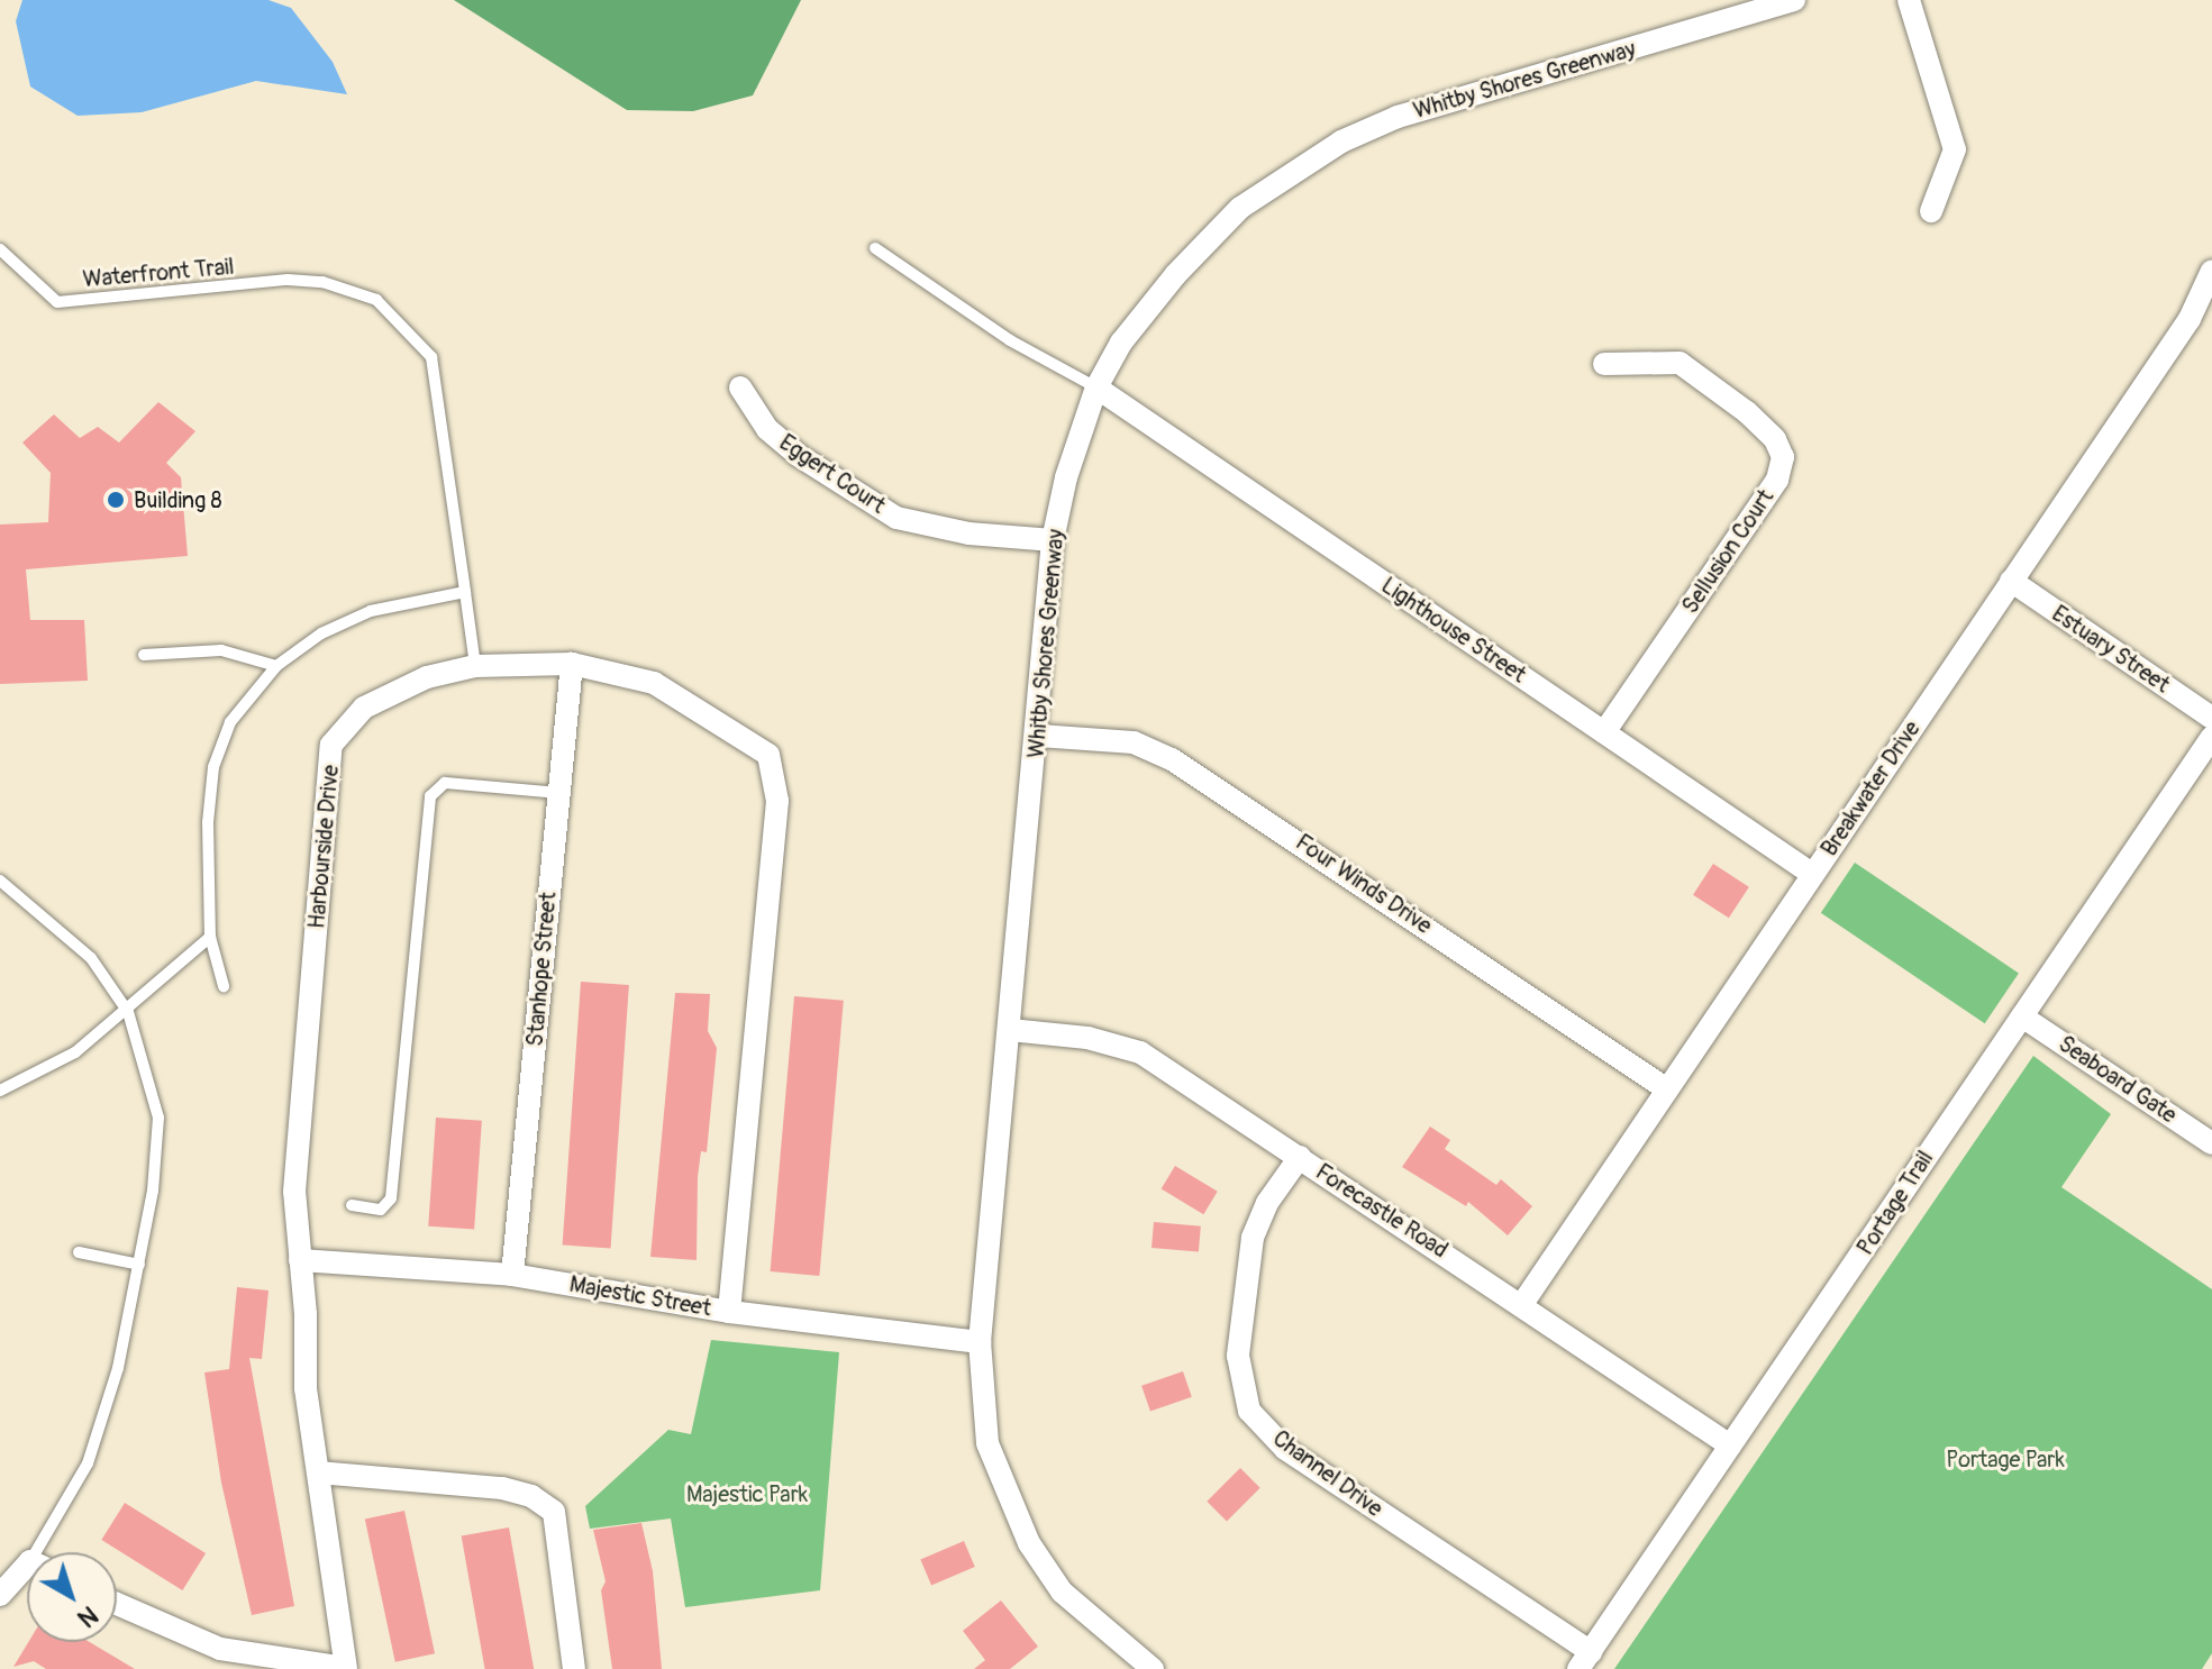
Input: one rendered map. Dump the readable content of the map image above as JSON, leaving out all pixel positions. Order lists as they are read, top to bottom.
{
  "streets": {
    "street": [
      "Whitby Shores Greenway",
      "Eggert Court",
      "Sellusion Court",
      "Lighthouse Street",
      "Estuary Street",
      "Breakwater Drive",
      "Harbourside Drive",
      "Four Winds Drive",
      "Stanhope Street",
      "Seaboard Gate",
      "Portage Trail",
      "Forecastle Road",
      "Majestic Street",
      "Channel Drive"
    ],
    "lane": ["Waterfront Trail"]
  },
  "crossings": [
    ["Whitby Shores Greenway", "Eggert Court"],
    ["Whitby Shores Greenway", "Lighthouse Street"],
    ["Whitby Shores Greenway", "Four Winds Drive"],
    ["Whitby Shores Greenway", "Forecastle Road"],
    ["Whitby Shores Greenway", "Majestic Street"],
    ["Waterfront Trail", "Harbourside Drive"],
    ["Sellusion Court", "Lighthouse Street"],
    ["Lighthouse Street", "Breakwater Drive"],
    ["Estuary Street", "Breakwater Drive"],
    ["Breakwater Drive", "Four Winds Drive"],
    ["Breakwater Drive", "Forecastle Road"],
    ["Harbourside Drive", "Stanhope Street"],
    ["Harbourside Drive", "Majestic Street"],
    ["Stanhope Street", "Majestic Street"],
    ["Seaboard Gate", "Portage Trail"],
    ["Portage Trail", "Forecastle Road"],
    ["Portage Trail", "Channel Drive"],
    ["Forecastle Road", "Channel Drive"]
  ],
  "parks": ["Portage Park", "Majestic Park"],
  "places": ["Building 8"],
  "north": "bottom right"
}
